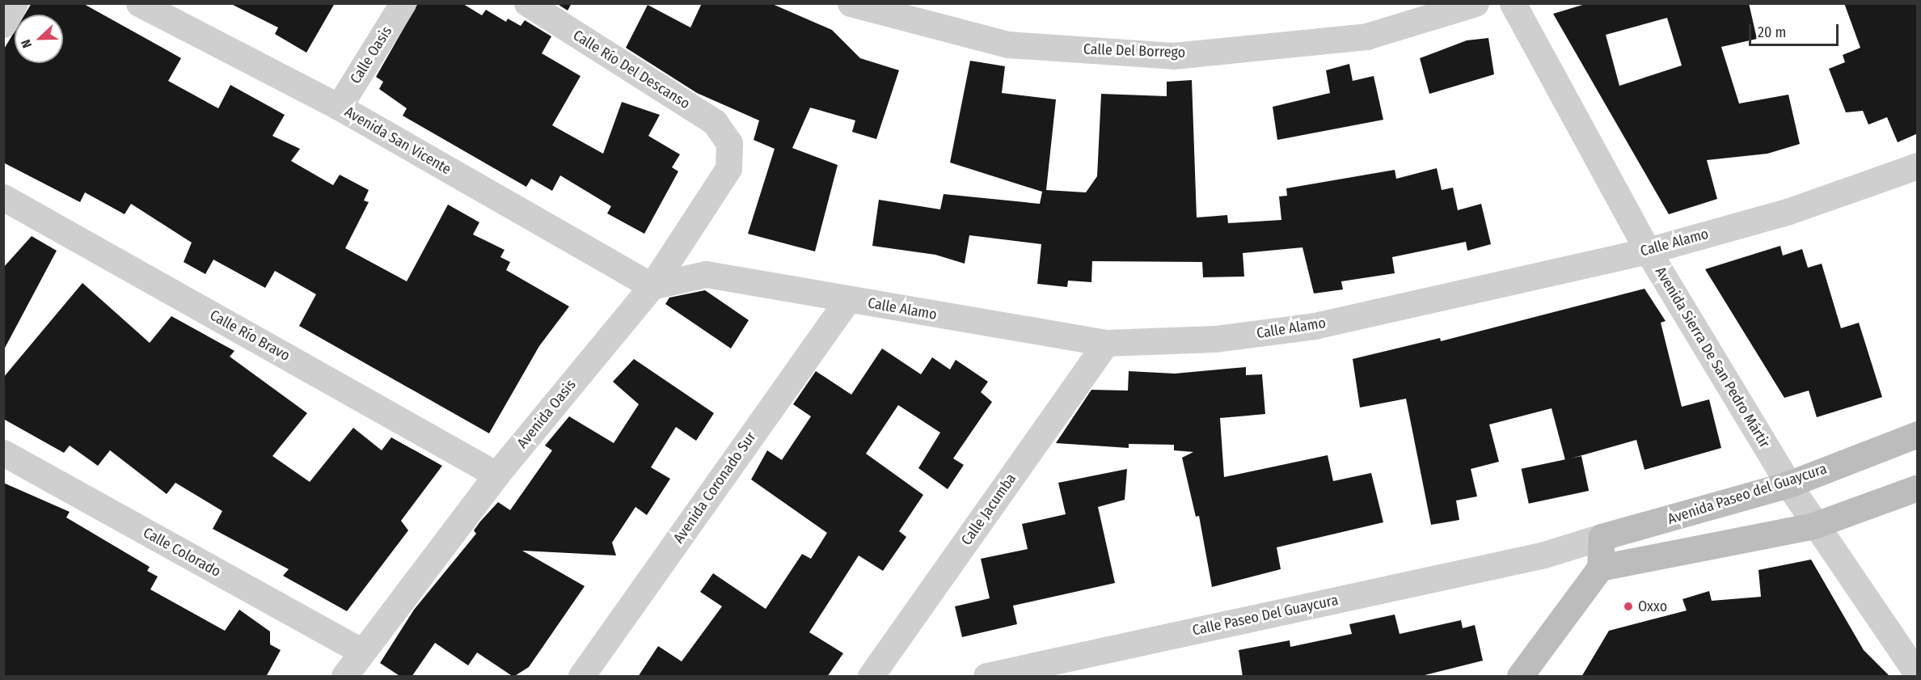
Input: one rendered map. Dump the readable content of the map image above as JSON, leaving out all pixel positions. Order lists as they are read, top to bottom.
{
  "streets": {
    "main road": ["Avenida Paseo del Guaycura"],
    "street": [
      "Calle Del Borrego",
      "Calle Oasis",
      "Calle Río Del Descanso",
      "Avenida San Vicente",
      "Calle Alamo",
      "Calle Río Bravo",
      "Avenida Sierra De San Pedro Mártir",
      "Avenida Oasis",
      "Avenida Coronado Sur",
      "Calle Jacumba",
      "Calle Colorado",
      "Calle Paseo Del Guaycura"
    ]
  },
  "crossings": [
    ["Calle Oasis", "Avenida San Vicente"],
    ["Calle Río Del Descanso", "Avenida Oasis"],
    ["Avenida San Vicente", "Calle Alamo"],
    ["Avenida San Vicente", "Avenida Oasis"],
    ["Calle Alamo", "Avenida Sierra De San Pedro Mártir"],
    ["Calle Alamo", "Avenida Oasis"],
    ["Calle Alamo", "Avenida Coronado Sur"],
    ["Calle Alamo", "Calle Jacumba"],
    ["Calle Río Bravo", "Avenida Oasis"],
    ["Avenida Sierra De San Pedro Mártir", "Avenida Paseo del Guaycura"],
    ["Avenida Oasis", "Calle Colorado"],
    ["Avenida Paseo del Guaycura", "Calle Paseo Del Guaycura"]
  ],
  "places": ["Oxxo"],
  "scale_bar": "20 m",
  "north": "left"
}
